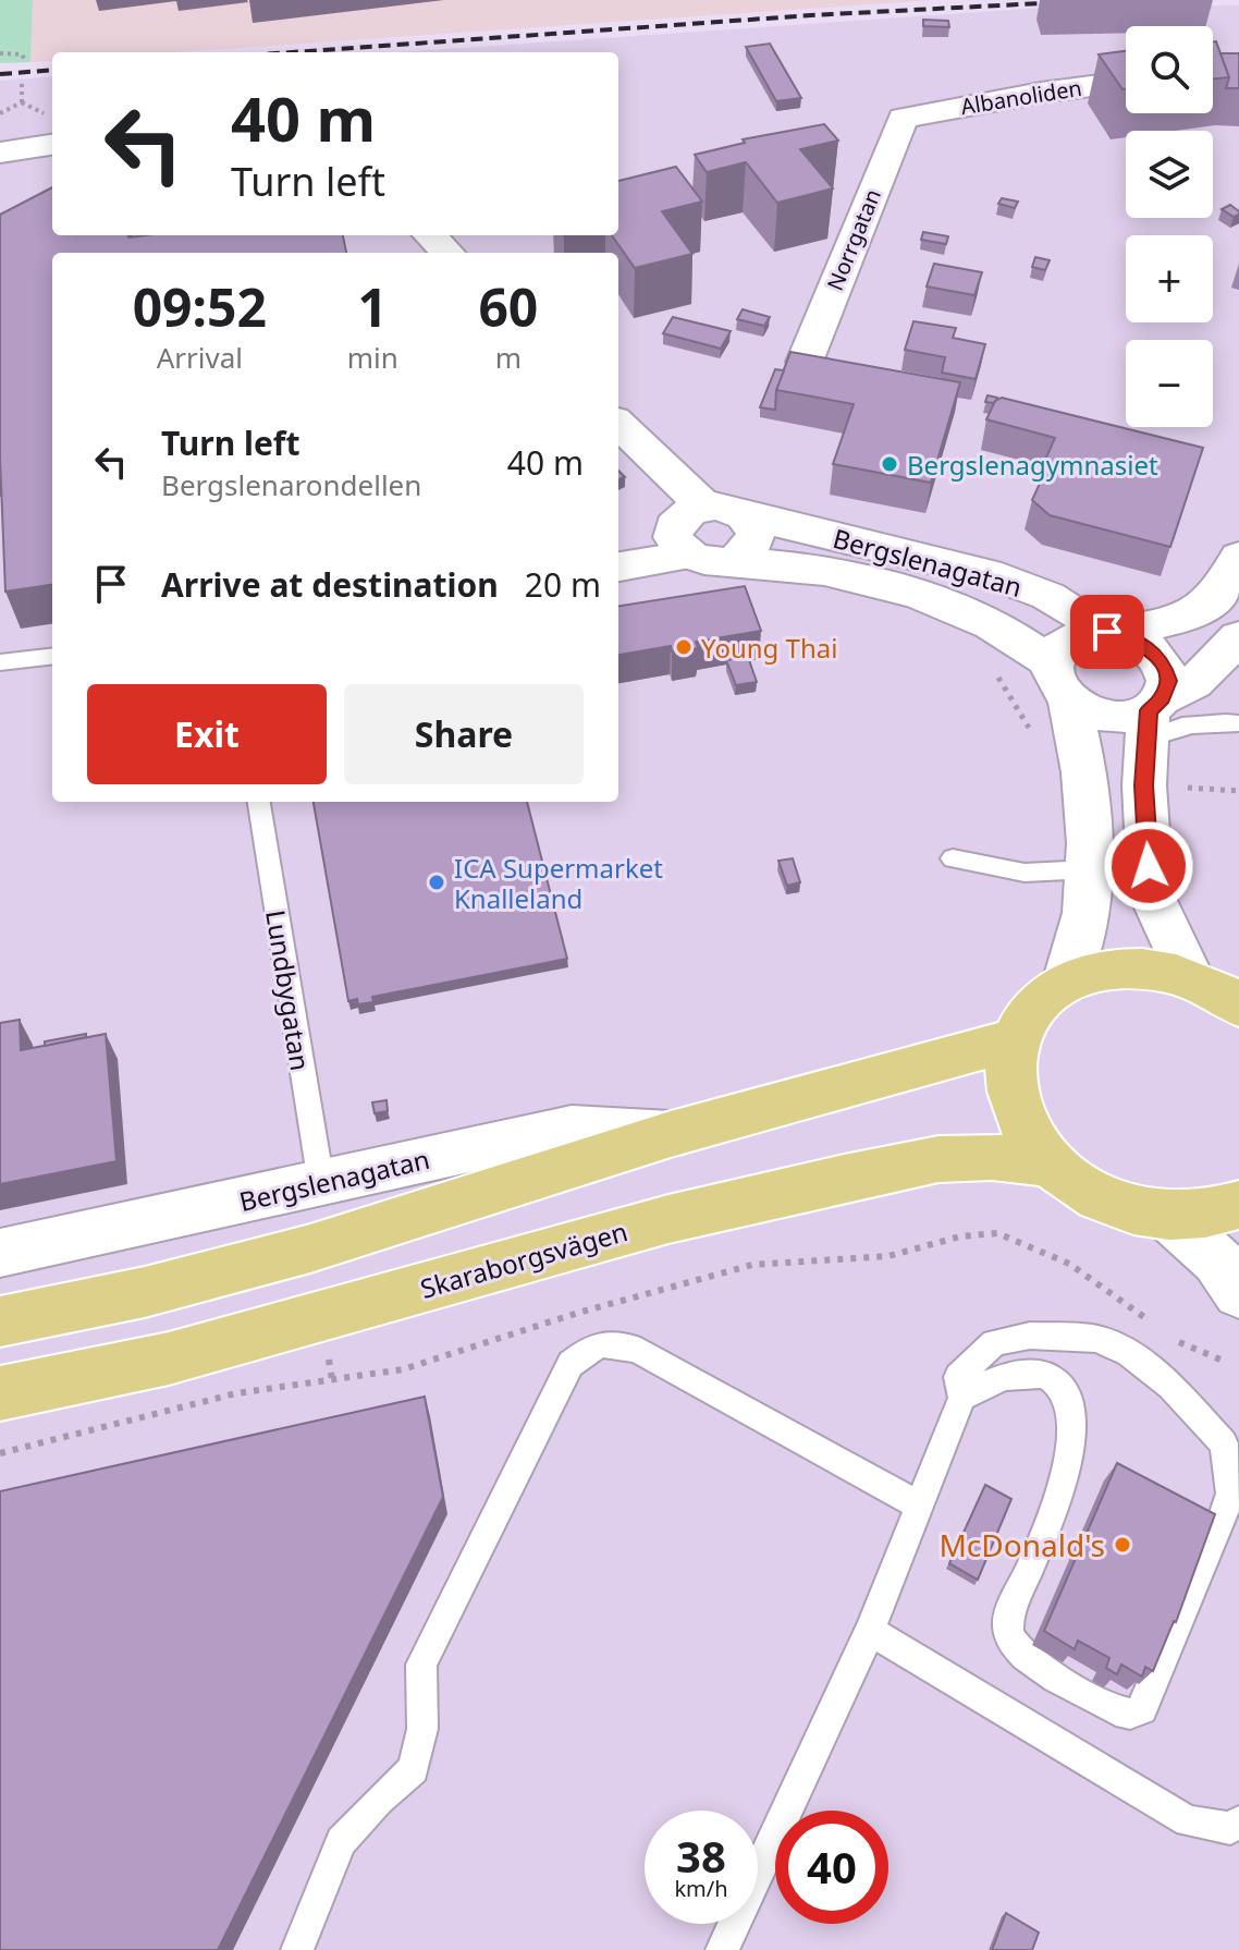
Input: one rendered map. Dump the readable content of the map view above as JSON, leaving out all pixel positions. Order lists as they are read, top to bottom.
{
  "streets": {
    "main road": ["Skaraborgsvägen"],
    "street": ["Albanoliden", "Norrgatan", "Bergslenagatan"],
    "lane": ["Lundbygatan"]
  },
  "crossings": [
    ["Albanoliden", "Norrgatan"],
    ["Bergslenagatan", "Lundbygatan"]
  ],
  "places": [
    "Bergslenagymnasiet",
    "Young Thai",
    "ICA Supermarket Knalleland",
    "McDonald's"
  ],
  "page": {
    "map_buttons": ["+", "−"],
    "turn": ["40 m", "Turn left"],
    "eta": [
      "09:52",
      "Arrival",
      "1",
      "min",
      "60",
      "m"
    ],
    "list": [
      {
        "name": "Turn left",
        "note": "Bergslenarondellen",
        "value": "40 m"
      },
      {
        "name": "Arrive at destination",
        "value": "20 m"
      }
    ],
    "buttons": ["Exit", "Share"],
    "speed": "38 km/h",
    "limit": "40"
  }
}
